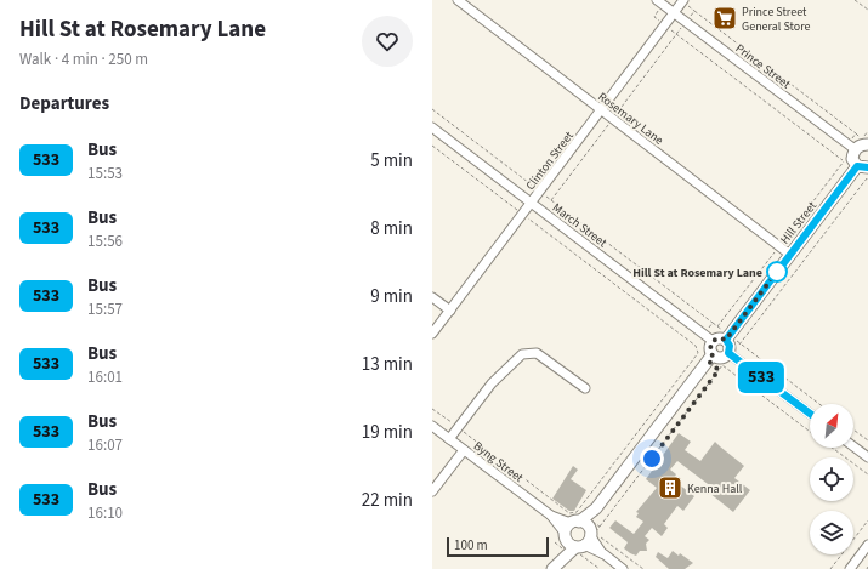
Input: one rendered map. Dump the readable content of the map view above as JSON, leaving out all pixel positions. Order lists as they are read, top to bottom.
{
  "streets": {
    "main road": ["Hill Street"],
    "street": [
      "Prince Street",
      "Rosemary Lane",
      "Clinton Street",
      "March Street",
      "Byng Street"
    ]
  },
  "crossings": [
    ["Prince Street", "Clinton Street"],
    ["Rosemary Lane", "Clinton Street"],
    ["Rosemary Lane", "Hill Street"],
    ["Clinton Street", "March Street"],
    ["Hill Street", "March Street"]
  ],
  "places": {
    "supermarket": ["Prince Street General Store"],
    "other": ["Hill St at Rosemary Lane"],
    "building": ["Kenna Hall"]
  },
  "lines": ["bus line 533"],
  "scale_bar": "100 m",
  "north": "top right",
  "page": {
    "heading": [
      ["Hill St at Rosemary Lane", "Walk · 4 min · 250 m"],
      "Departures"
    ],
    "on_map": "533",
    "list": [
      {
        "mark": "533",
        "name": "Bus",
        "note": "15:53",
        "value": "5 min"
      },
      {
        "mark": "533",
        "name": "Bus",
        "note": "15:56",
        "value": "8 min"
      },
      {
        "mark": "533",
        "name": "Bus",
        "note": "15:57",
        "value": "9 min"
      },
      {
        "mark": "533",
        "name": "Bus",
        "note": "16:01",
        "value": "13 min"
      },
      {
        "mark": "533",
        "name": "Bus",
        "note": "16:07",
        "value": "19 min"
      },
      {
        "mark": "533",
        "name": "Bus",
        "note": "16:10",
        "value": "22 min"
      }
    ],
    "scale": "100 m"
  }
}
